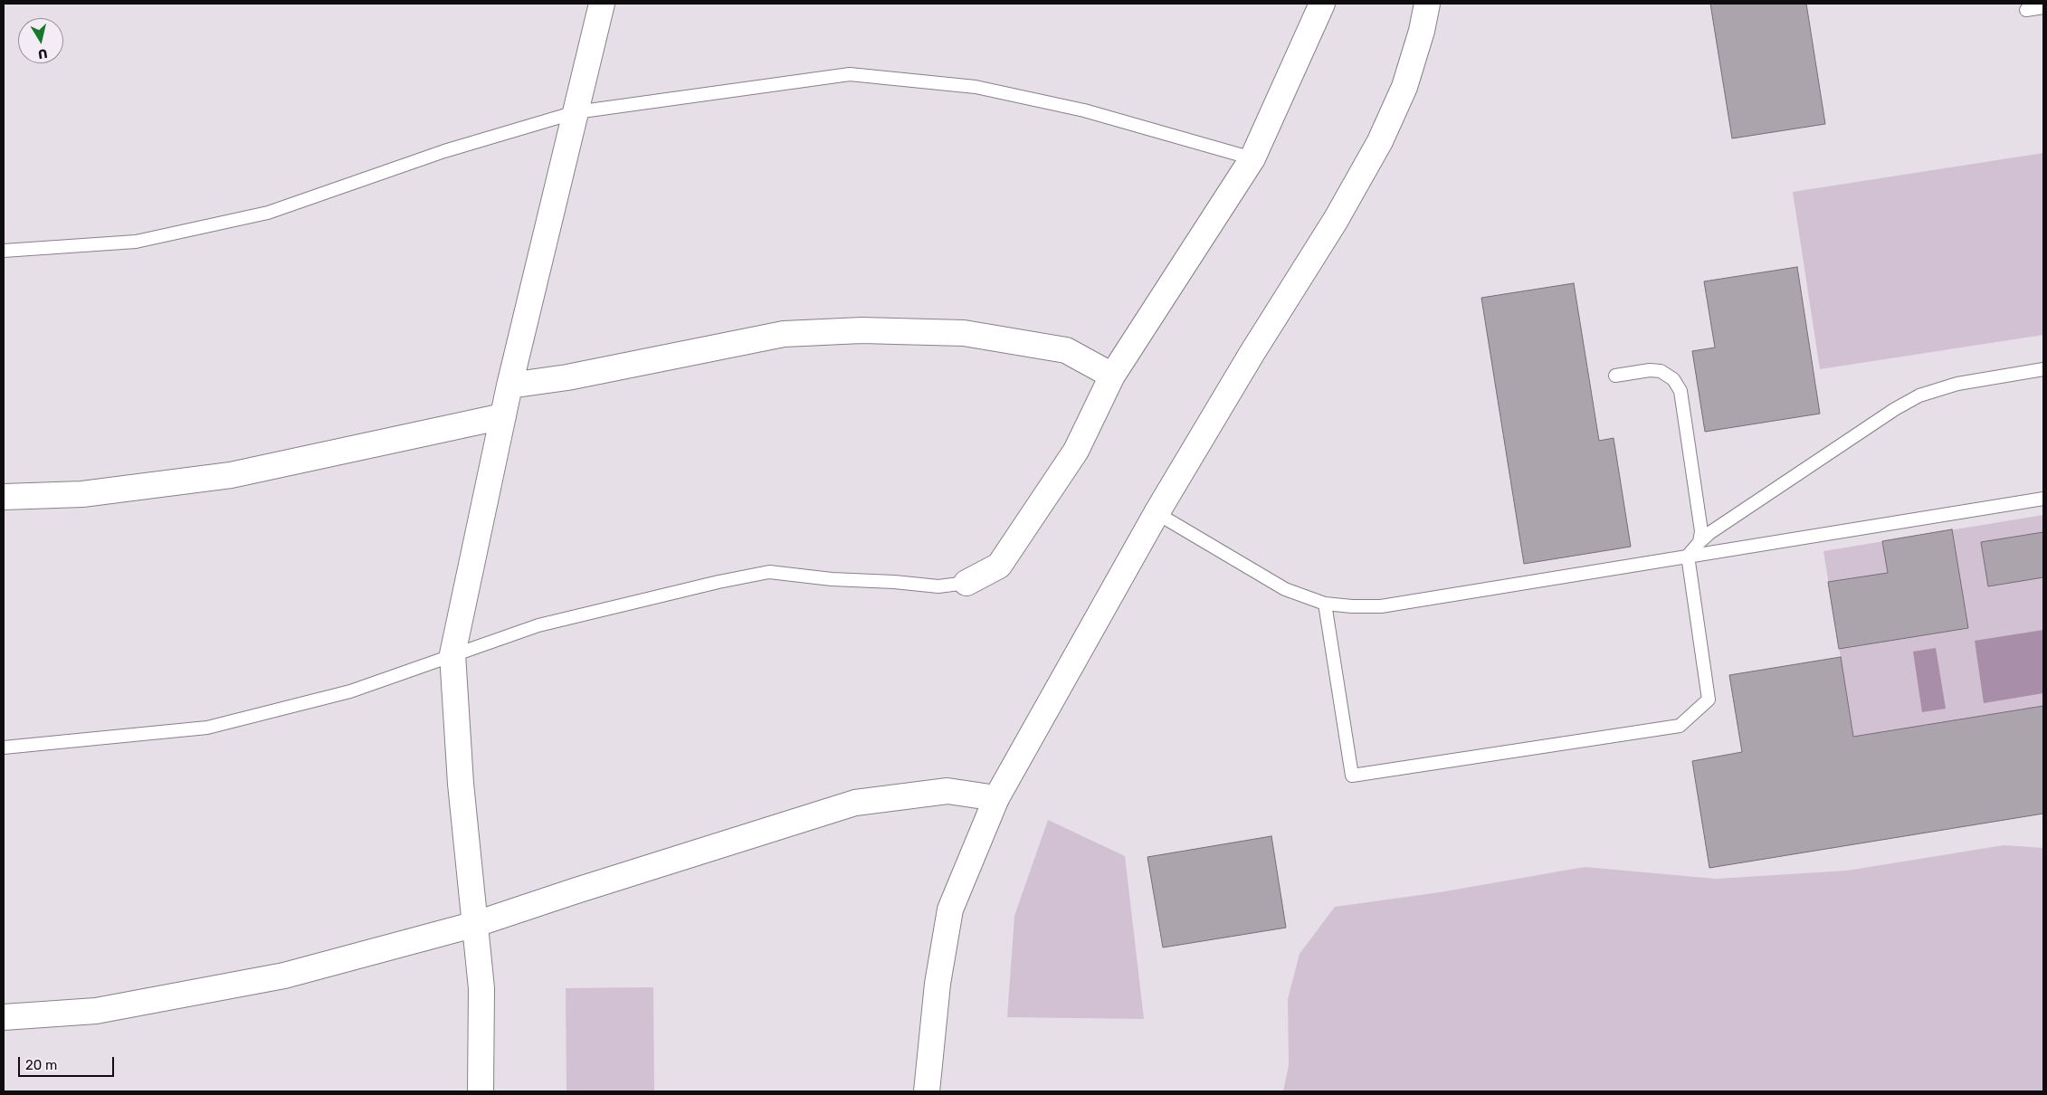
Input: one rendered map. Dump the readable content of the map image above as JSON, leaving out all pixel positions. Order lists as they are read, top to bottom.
{
  "scale_bar": "20 m",
  "north": "bottom"
}
